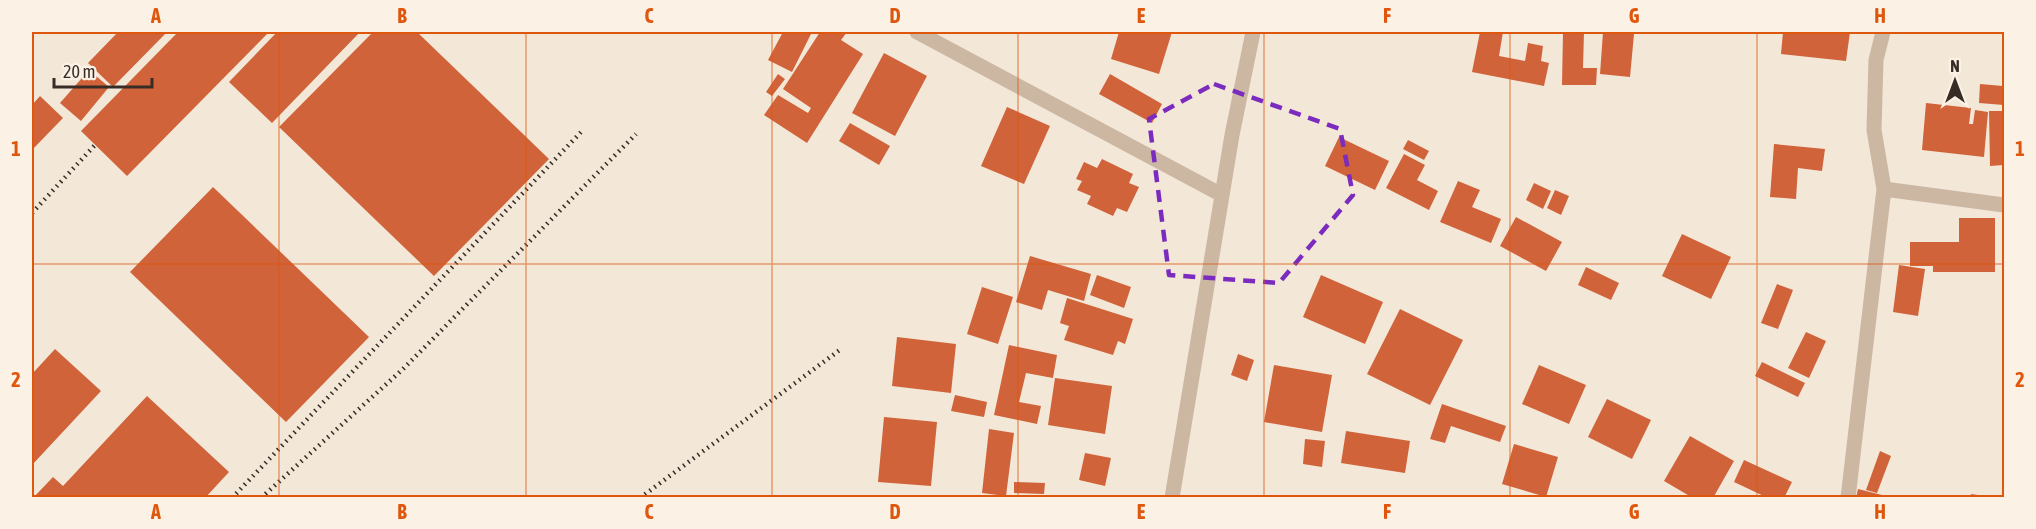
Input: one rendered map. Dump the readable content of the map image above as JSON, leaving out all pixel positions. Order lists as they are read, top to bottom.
{
  "scale_bar": "20 m",
  "north": "top",
  "grid": {
    "columns": [
      "A",
      "B",
      "C",
      "D",
      "E",
      "F",
      "G",
      "H"
    ],
    "rows": ["1", "2"]
  }
}
